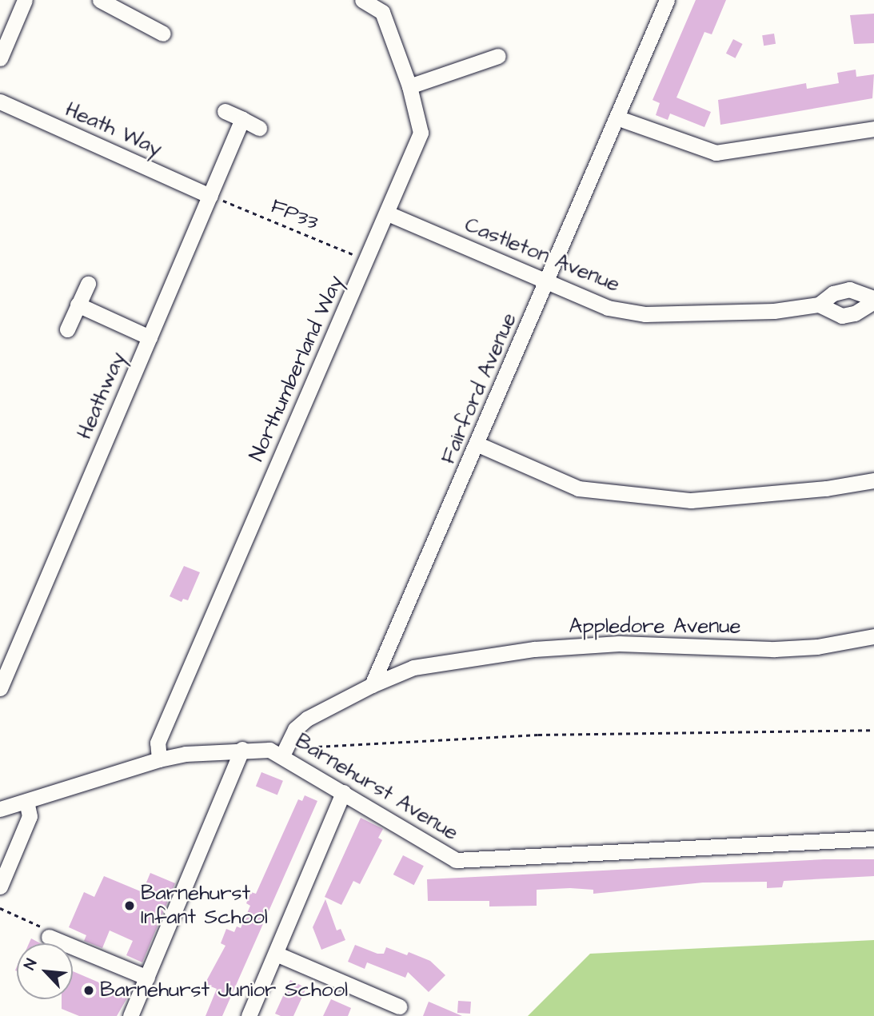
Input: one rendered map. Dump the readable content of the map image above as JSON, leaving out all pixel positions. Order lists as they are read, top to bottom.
{
  "streets": {
    "street": [
      "Heath Way",
      "Castleton Avenue",
      "Northumberland Way",
      "Fairford Avenue",
      "Heathway",
      "Appledore Avenue",
      "Barnehurst Avenue"
    ],
    "path": ["FP33"]
  },
  "crossings": [
    ["Heath Way", "FP33"],
    ["Heath Way", "Heathway"],
    ["FP33", "Northumberland Way"],
    ["FP33", "Heathway"],
    ["Castleton Avenue", "Northumberland Way"],
    ["Castleton Avenue", "Fairford Avenue"],
    ["Northumberland Way", "Barnehurst Avenue"],
    ["Fairford Avenue", "Appledore Avenue"]
  ],
  "places": ["Barnehurst Infant School", "Barnehurst Junior School"],
  "north": "top left"
}
